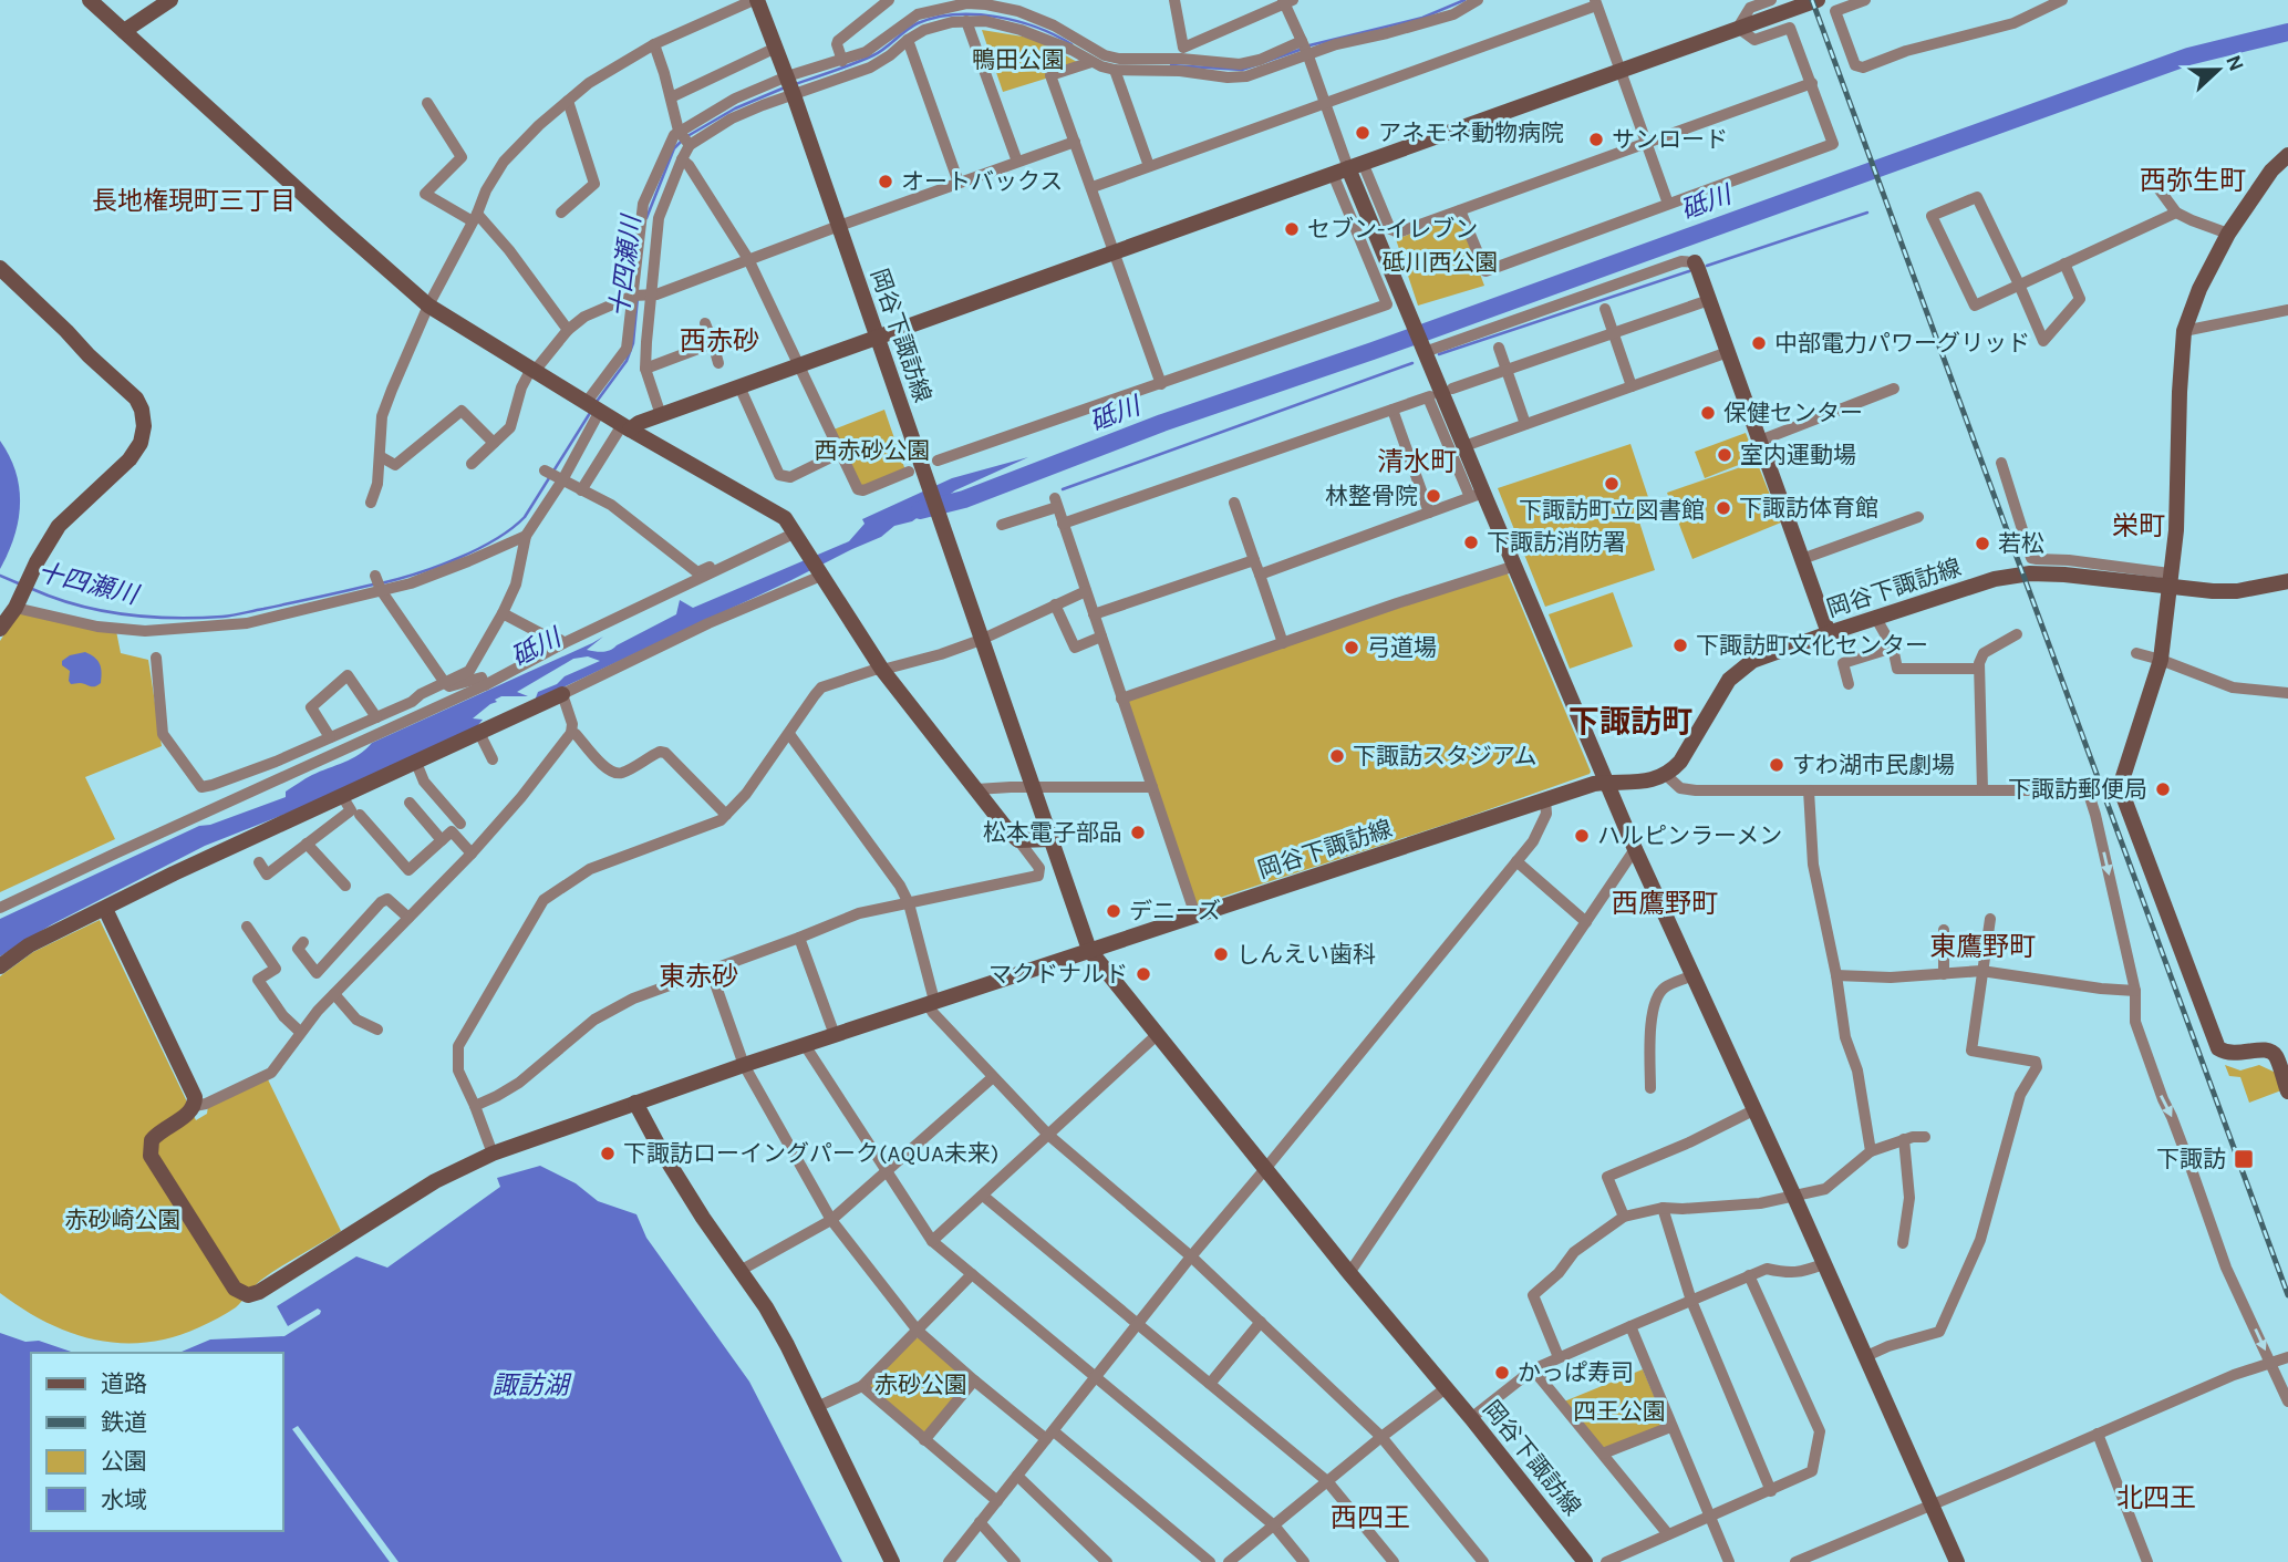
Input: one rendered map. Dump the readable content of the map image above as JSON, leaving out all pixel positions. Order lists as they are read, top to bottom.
{
  "streets": {
    "street": ["岡谷下諏訪線"]
  },
  "districts": [
    "西弥生町",
    "長地権現町三丁目",
    "西赤砂",
    "清水町",
    "栄町",
    "下諏訪町",
    "西鷹野町",
    "東鷹野町",
    "東赤砂",
    "北四王",
    "西四王"
  ],
  "water": ["砥川", "十四瀬川", "諏訪湖"],
  "parks": [
    "鴨田公園",
    "砥川西公園",
    "西赤砂公園",
    "赤砂崎公園",
    "赤砂公園",
    "四王公園"
  ],
  "places": {
    "other": [
      "アネモネ動物病院",
      "サンロード",
      "オートバックス",
      "セブン-イレブン",
      "中部電力パワーグリッド",
      "保健センター",
      "室内運動場",
      "下諏訪町立図書館",
      "林整骨院",
      "下諏訪体育館",
      "下諏訪消防署",
      "若松",
      "下諏訪町文化センター",
      "弓道場",
      "下諏訪スタジアム",
      "すわ湖市民劇場",
      "下諏訪郵便局",
      "松本電子部品",
      "ハルピンラーメン",
      "デニーズ",
      "しんえい歯科",
      "マクドナルド",
      "下諏訪ローイングパーク(AQUA未来)",
      "かっぱ寿司"
    ],
    "transit": ["下諏訪"]
  },
  "legend": [
    "道路",
    "鉄道",
    "公園",
    "水域"
  ],
  "north": "right"
}
